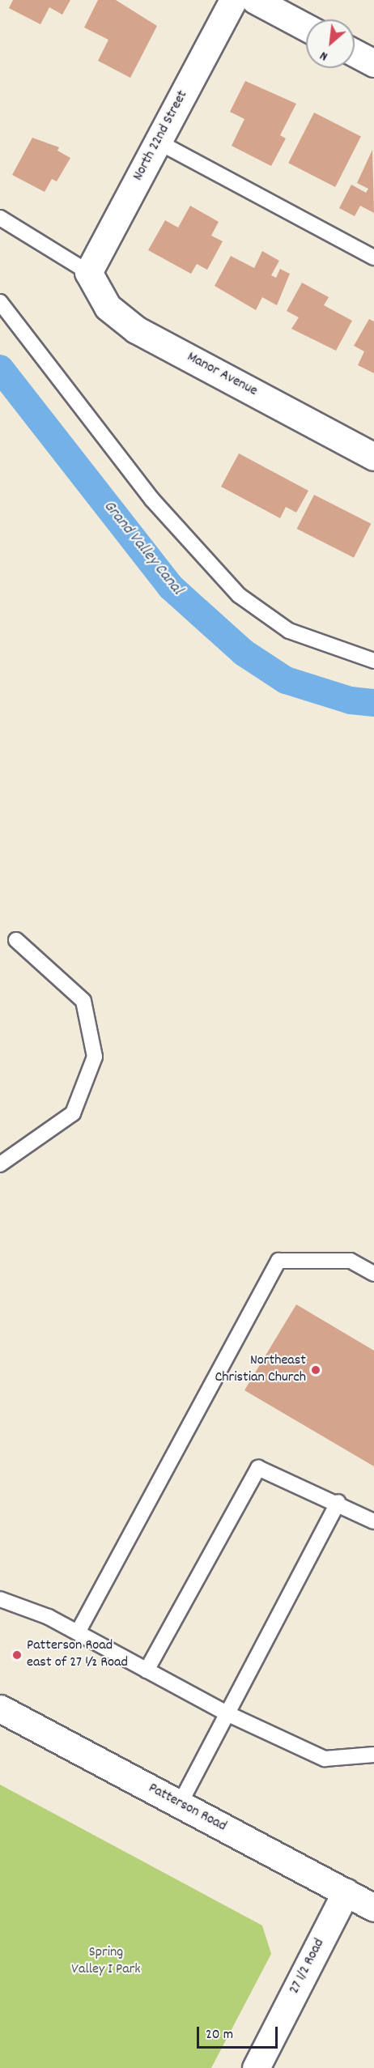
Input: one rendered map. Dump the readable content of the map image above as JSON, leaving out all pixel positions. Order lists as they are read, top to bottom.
{
  "streets": {
    "street": [
      "North 22nd Street",
      "Manor Avenue",
      "Patterson Road",
      "27 1/2 Road"
    ]
  },
  "crossings": [
    ["North 22nd Street", "Manor Avenue"],
    ["Patterson Road", "27 1/2 Road"]
  ],
  "water": ["Grand Valley Canal"],
  "parks": ["Spring Valley I Park"],
  "places": ["Northeast Christian Church", "Patterson Road east of 27 ½ Road"],
  "scale_bar": "20 m",
  "north": "bottom left"
}
